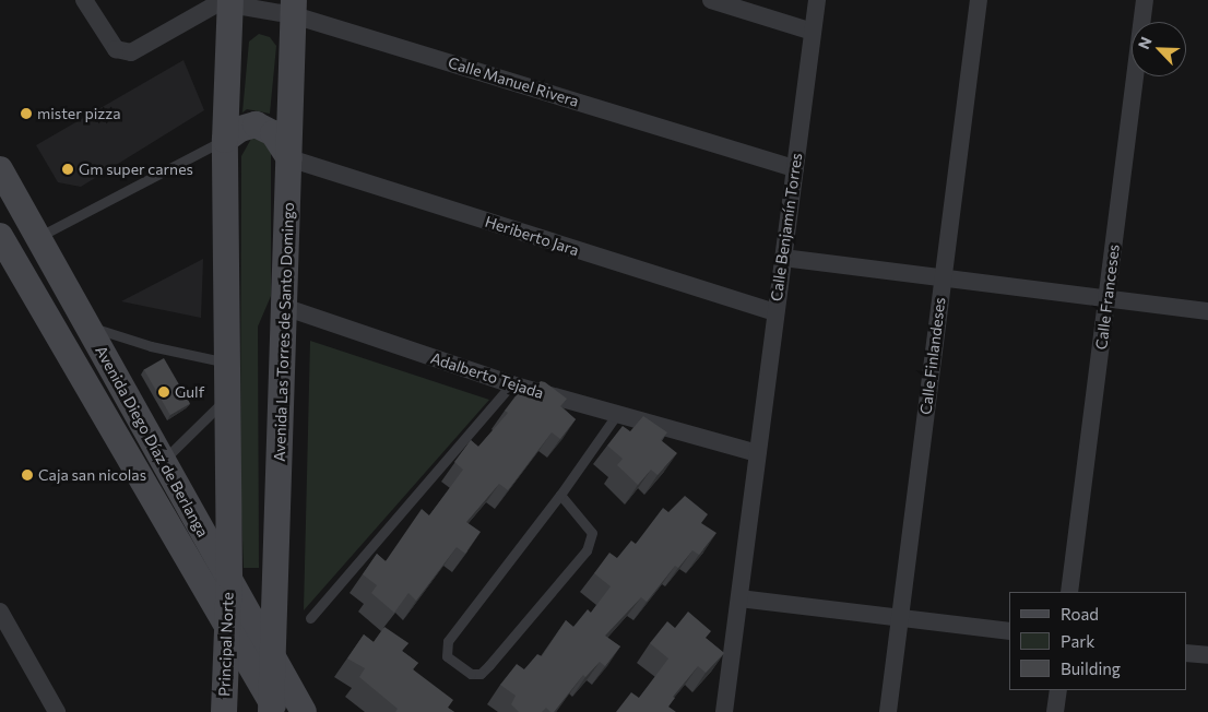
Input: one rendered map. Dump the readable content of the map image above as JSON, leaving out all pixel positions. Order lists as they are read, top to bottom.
{
  "streets": {
    "street": [
      "Calle Manuel Rivera",
      "Calle Benjamín Torres",
      "Heriberto Jara",
      "Calle Franceses",
      "Avenida Las Torres de Santo Domingo",
      "Calle Finlandeses",
      "Adalberto Tejada",
      "Avenida Diego Díaz de Berlanga",
      "Principal Norte"
    ]
  },
  "crossings": [
    ["Calle Manuel Rivera", "Calle Benjamín Torres"],
    ["Calle Manuel Rivera", "Avenida Las Torres de Santo Domingo"],
    ["Calle Benjamín Torres", "Heriberto Jara"],
    ["Calle Benjamín Torres", "Adalberto Tejada"],
    ["Heriberto Jara", "Avenida Las Torres de Santo Domingo"],
    ["Avenida Las Torres de Santo Domingo", "Adalberto Tejada"],
    ["Avenida Las Torres de Santo Domingo", "Avenida Diego Díaz de Berlanga"],
    ["Avenida Diego Díaz de Berlanga", "Principal Norte"]
  ],
  "places": [
    "mister pizza",
    "Gm super carnes",
    "Gulf",
    "Caja san nicolas"
  ],
  "legend": ["Road", "Park", "Building"],
  "north": "top left"
}
